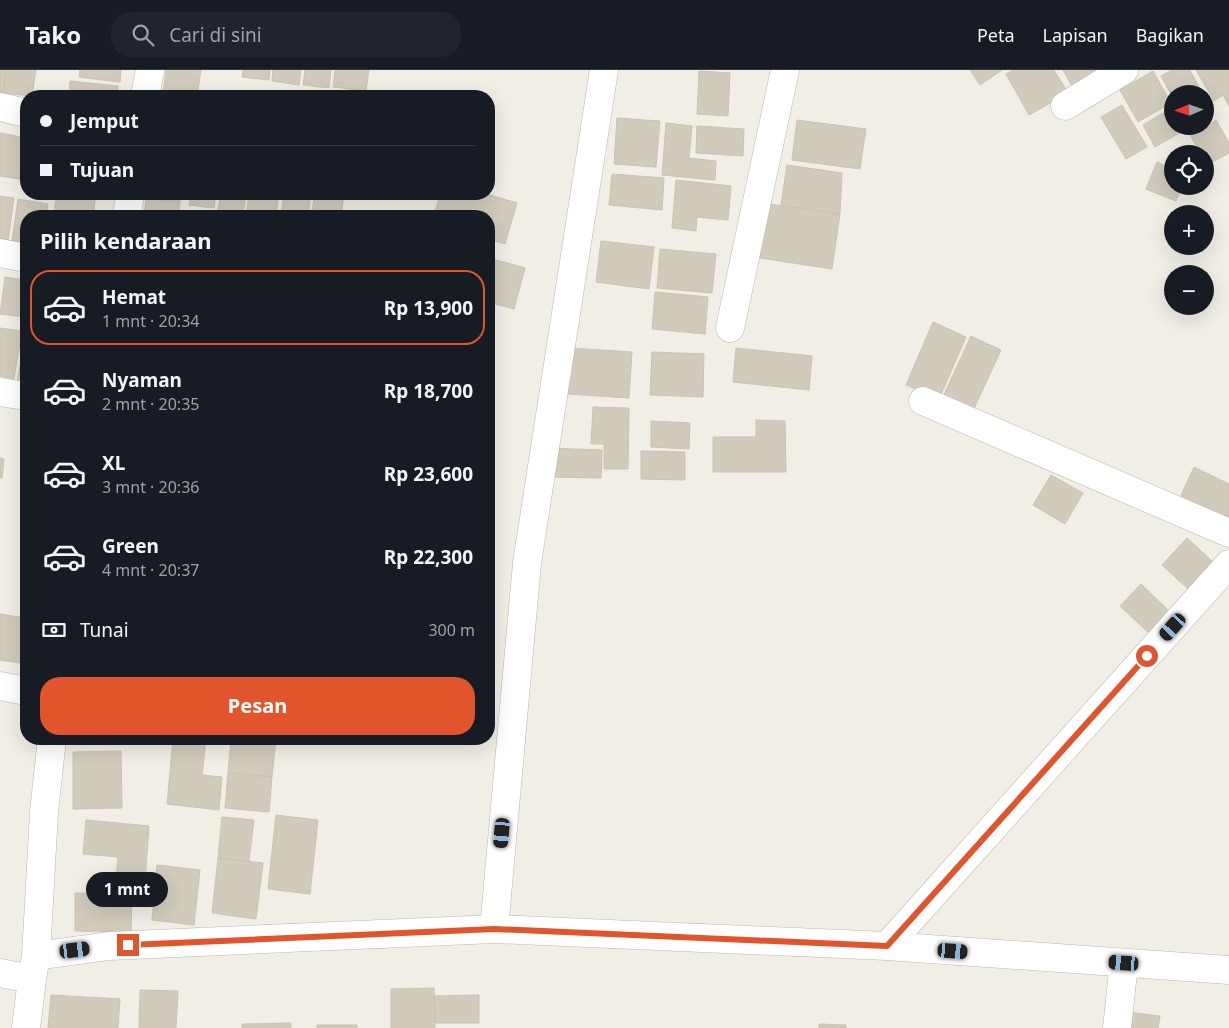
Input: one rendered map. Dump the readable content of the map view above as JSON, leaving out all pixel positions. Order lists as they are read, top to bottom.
{
  "north": "left",
  "page": {
    "header": "Tako",
    "search": "Cari di sini",
    "nav": ["Peta", "Lapisan", "Bagikan"],
    "map_buttons": ["+", "−"],
    "banner": ["Jemput", "Tujuan"],
    "heading": "Pilih kendaraan",
    "list": [
      {
        "name": "Hemat",
        "note": "1 mnt · 20:34",
        "value": "Rp 13,900"
      },
      {
        "name": "Nyaman",
        "note": "2 mnt · 20:35",
        "value": "Rp 18,700"
      },
      {
        "name": "XL",
        "note": "3 mnt · 20:36",
        "value": "Rp 23,600"
      },
      {
        "name": "Green",
        "note": "4 mnt · 20:37",
        "value": "Rp 22,300"
      }
    ],
    "pay": ["Tunai", "300 m"],
    "buttons": "Pesan",
    "bubble": "1 mnt"
  }
}
